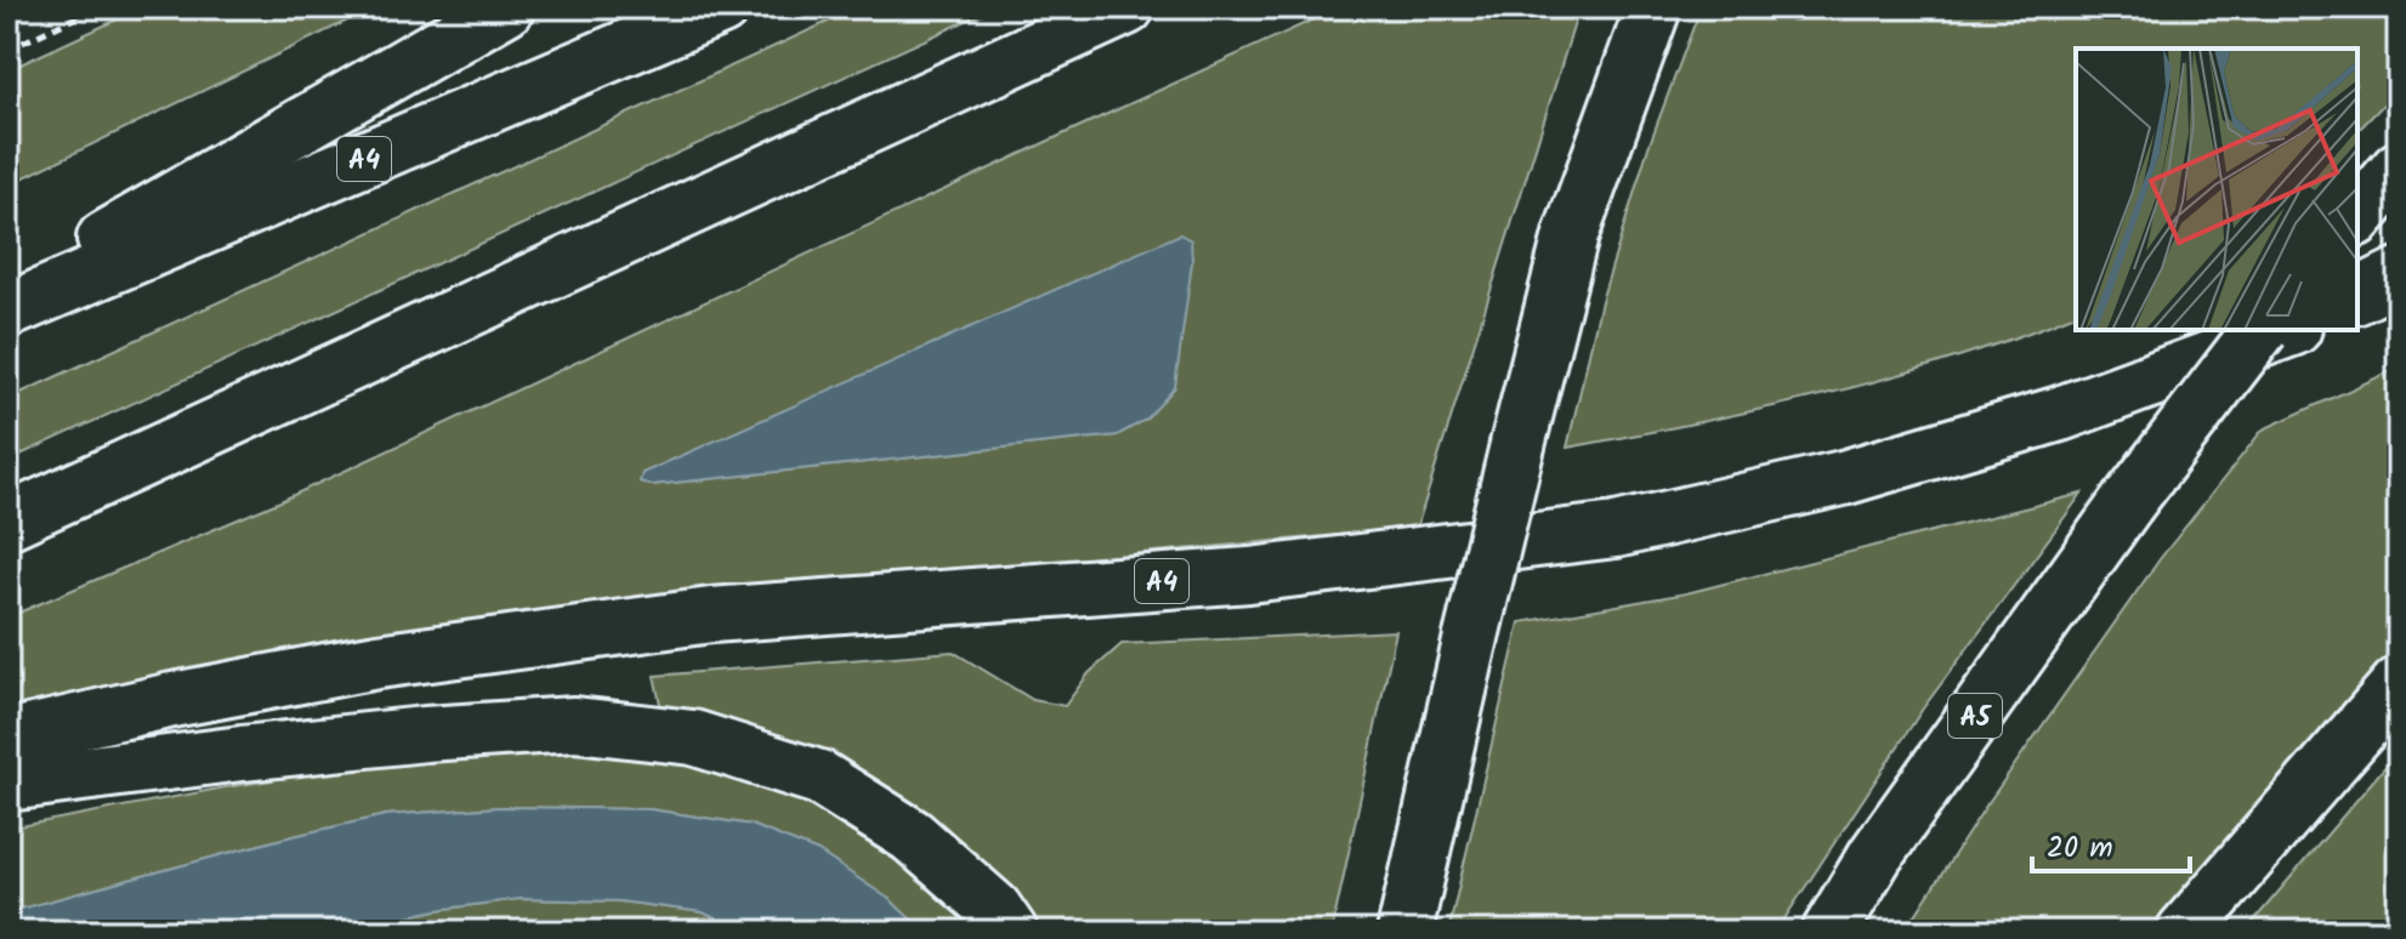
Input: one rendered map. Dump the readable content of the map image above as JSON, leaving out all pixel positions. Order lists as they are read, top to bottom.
{
  "streets": {
    "highway": ["A4", "A5"]
  },
  "scale_bar": "20 m"
}
